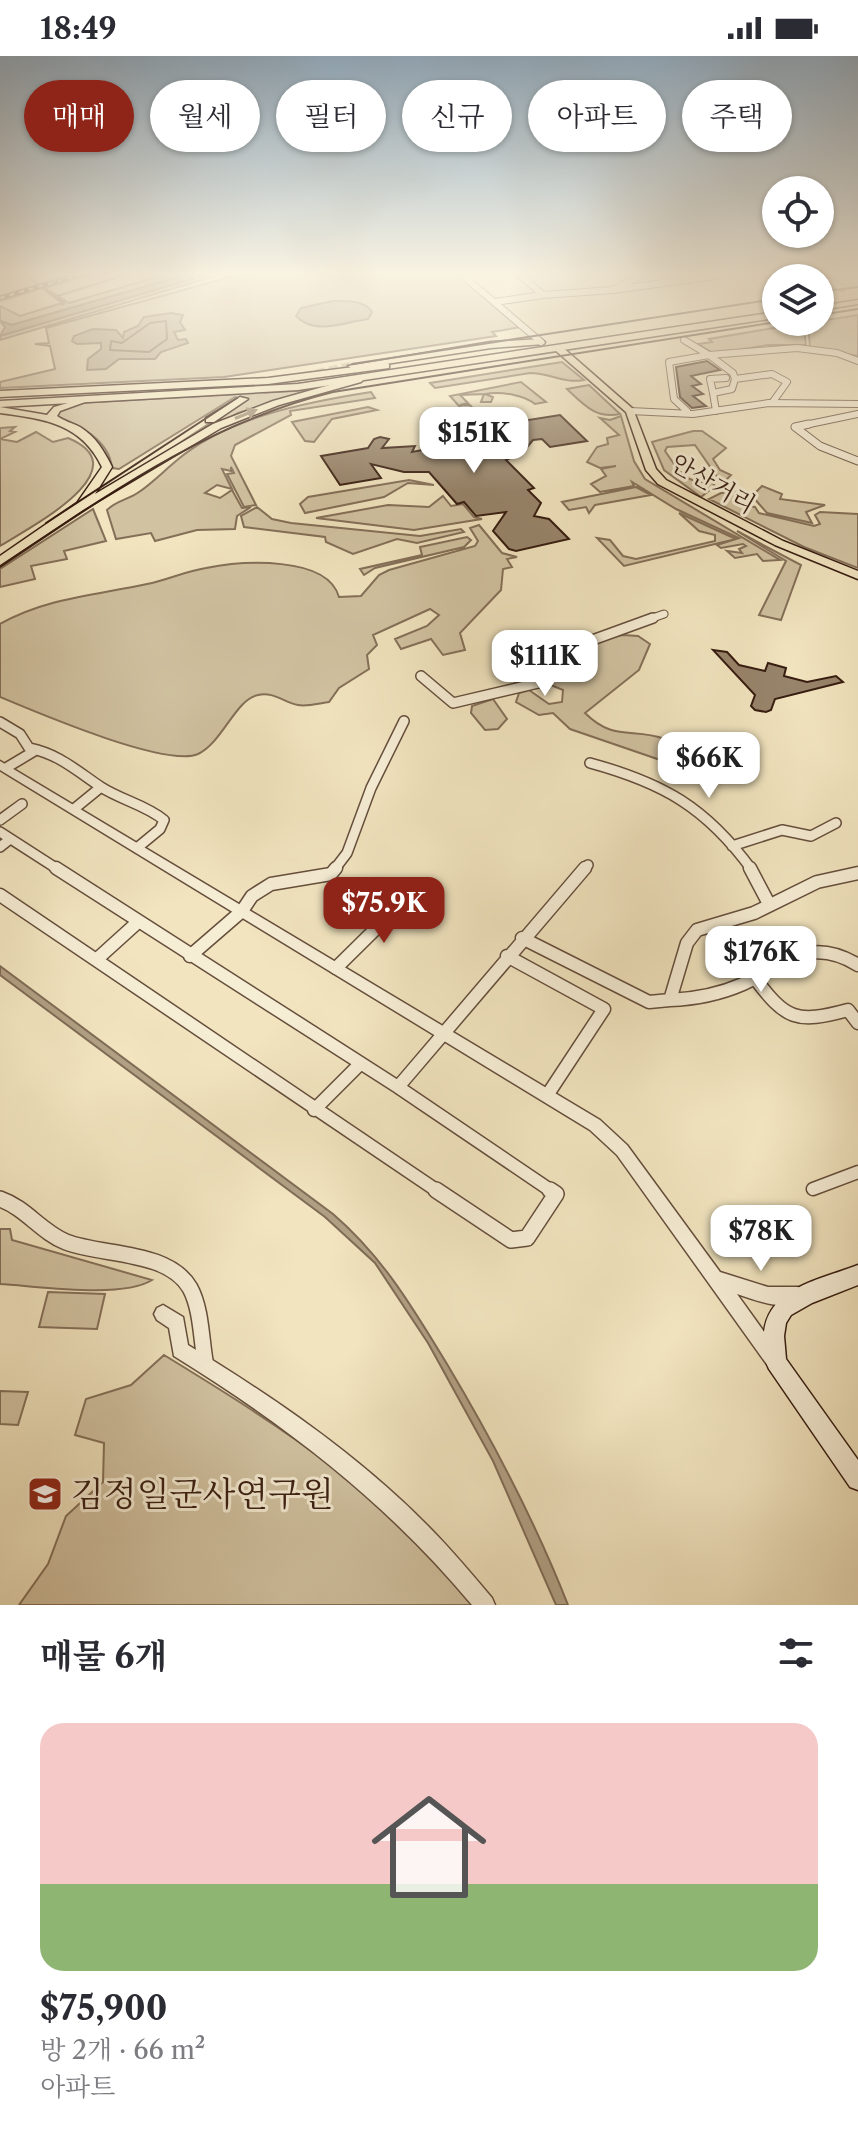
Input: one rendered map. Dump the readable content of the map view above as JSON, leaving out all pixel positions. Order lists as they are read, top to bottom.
{
  "streets": {
    "main road": ["안산거리"]
  },
  "places": {
    "school or university": ["김정일군사연구원"]
  },
  "page": {
    "status": "18:49",
    "chip": [
      "매매",
      "월세",
      "필터",
      "신규",
      "아파트",
      "주택"
    ],
    "price": [
      "$151K",
      "$111K",
      "$66K",
      "$75.9K",
      "$176K",
      "$78K"
    ],
    "heading": "매물 6개",
    "list": [
      {
        "name": "$75,900",
        "note": "방 2개 · 66 m² · 아파트"
      }
    ]
  }
}
